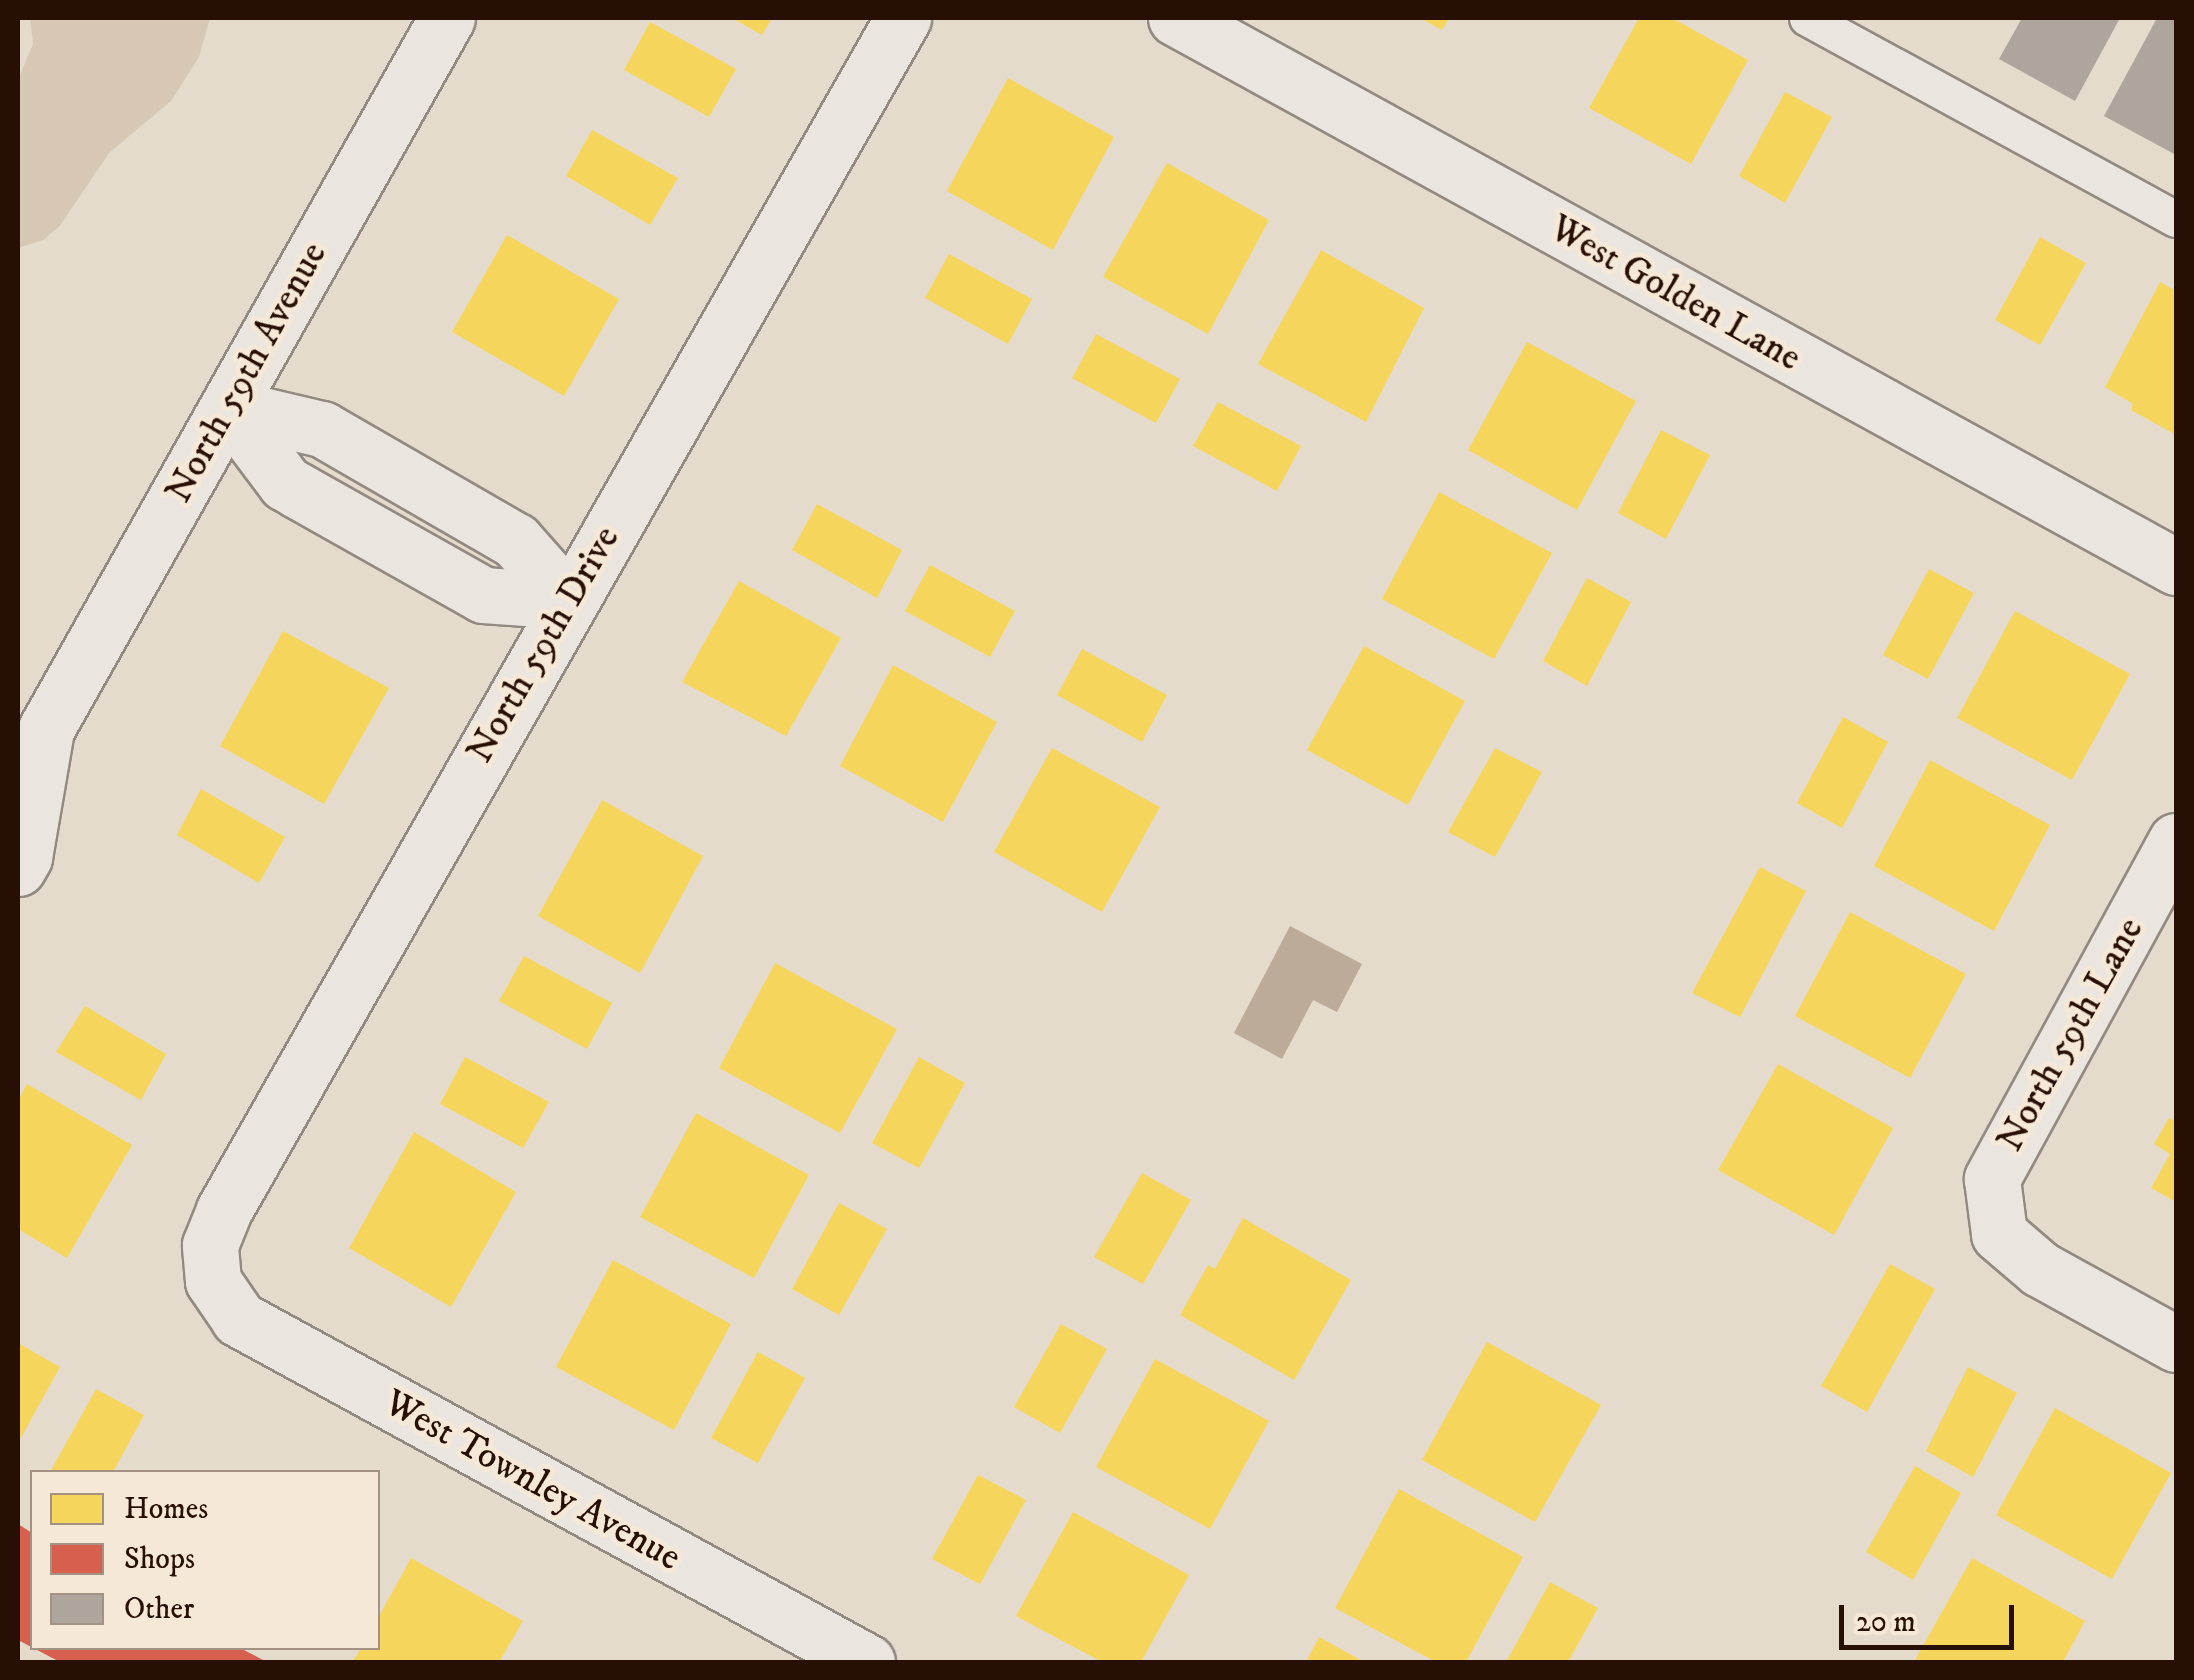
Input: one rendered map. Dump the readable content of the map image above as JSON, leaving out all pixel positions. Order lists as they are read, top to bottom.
{
  "streets": {
    "street": [
      "West Golden Lane",
      "North 59th Avenue",
      "North 59th Drive",
      "North 59th Lane",
      "West Townley Avenue"
    ]
  },
  "crossings": [
    ["North 59th Drive", "West Townley Avenue"]
  ],
  "legend": ["Homes", "Shops", "Other"],
  "scale_bar": "20 m"
}
